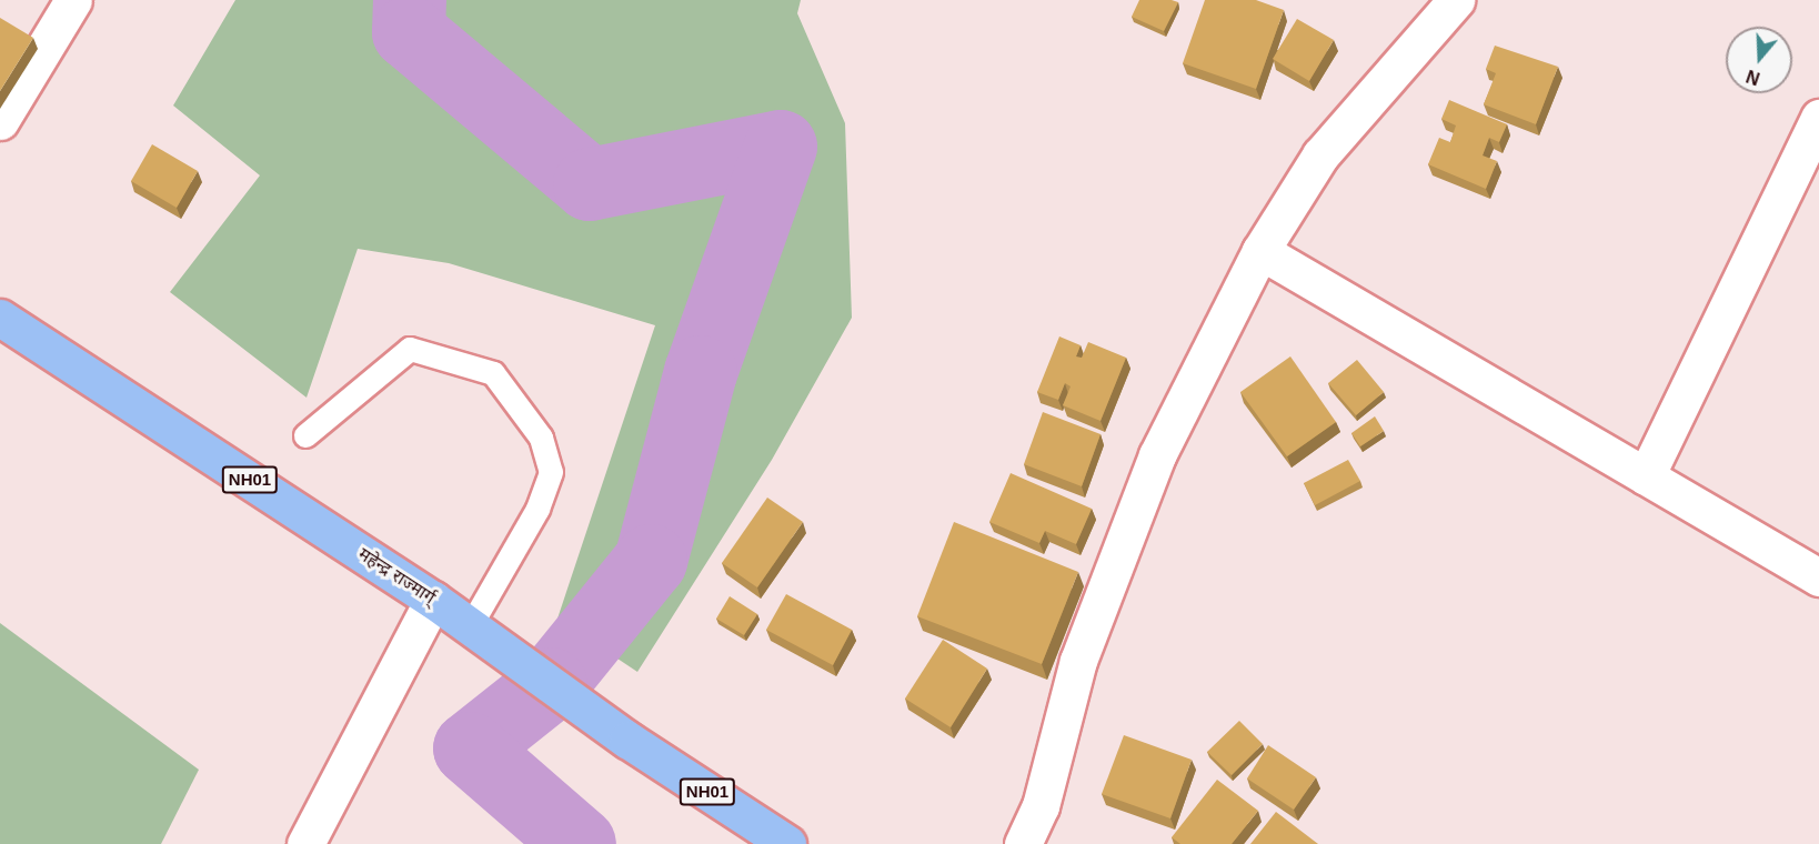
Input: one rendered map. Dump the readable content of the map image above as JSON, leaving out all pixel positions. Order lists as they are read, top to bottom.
{
  "streets": {
    "highway": ["NH01", "महेन्द्र राज्मार्ग्"]
  },
  "north": "bottom"
}
